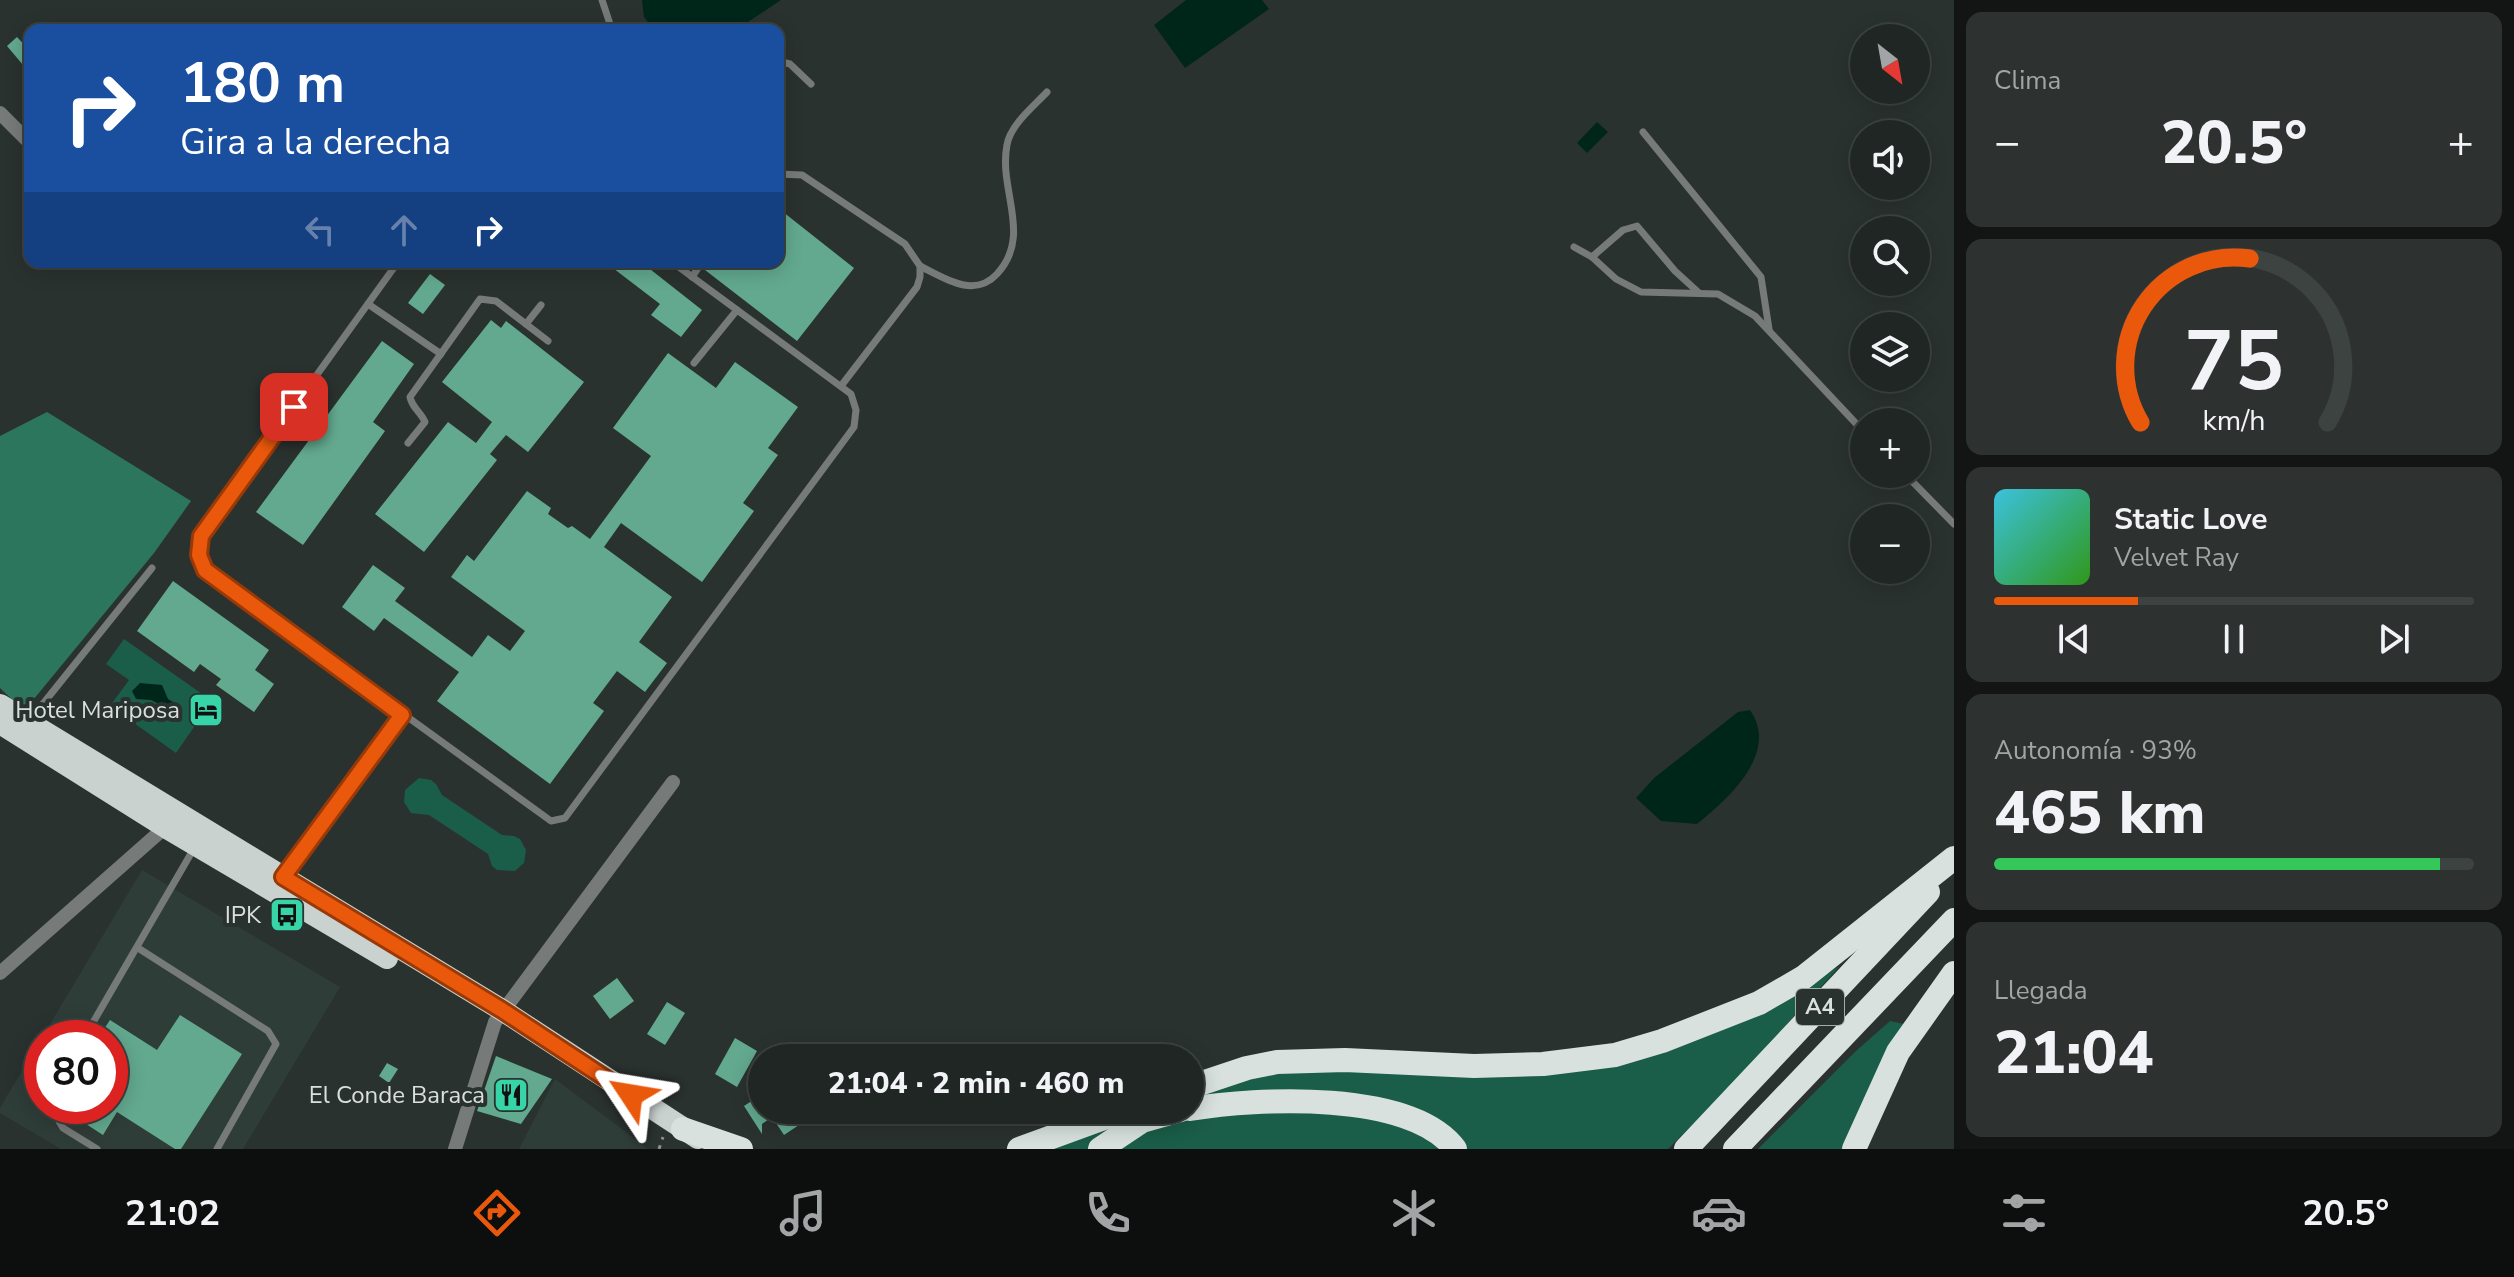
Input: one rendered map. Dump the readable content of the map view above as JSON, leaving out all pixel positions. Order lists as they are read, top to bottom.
{
  "streets": {
    "highway": ["A4"]
  },
  "places": {
    "hotel": ["Hotel Mariposa"],
    "bus stop": ["IPK"],
    "restaurant": ["El Conde Baraca"]
  },
  "north": "bottom right",
  "page": {
    "tile": [
      "Clima",
      ["Autonomía · 93%", "465 km"],
      ["Llegada", "21:04"]
    ],
    "map_buttons": ["+", "−"],
    "turn": ["180 m", "Gira a la derecha"],
    "heat": ["−", "20.5°", "+"],
    "song": ["Static Love", "Velvet Ray"],
    "limit": "80",
    "trip": "21:04 · 2 min · 460 m",
    "tabs": ["21:02", "20.5°"],
    "gauge": ["75", "km/h"]
  }
}
